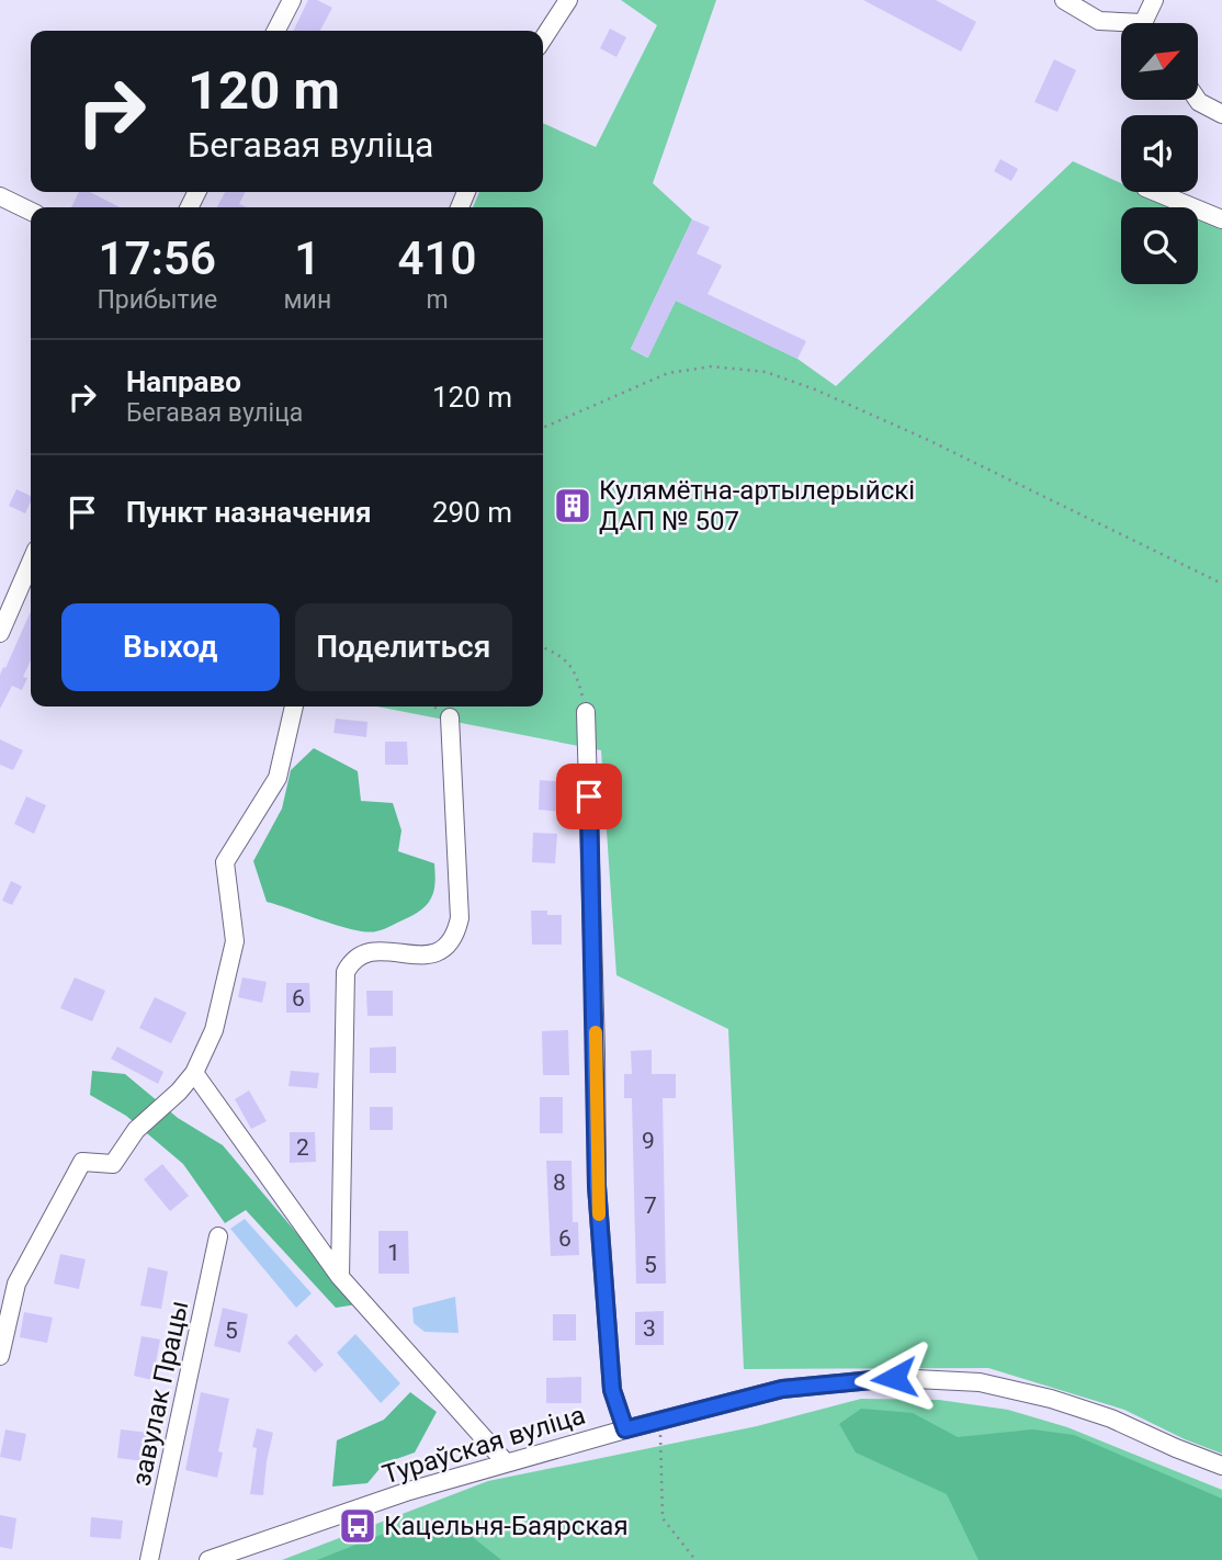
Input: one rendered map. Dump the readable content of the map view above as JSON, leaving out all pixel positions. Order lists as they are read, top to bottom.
{
  "streets": {
    "street": ["завулак Працы", "Тураўская вуліца"]
  },
  "places": {
    "building": ["Кулямётна-артылерыйскі ДАП № 507"],
    "bus stop": ["Кацельня-Баярская"]
  },
  "house_numbers": [
    "6",
    "9",
    "2",
    "8",
    "7",
    "6",
    "1",
    "5",
    "3",
    "5"
  ],
  "north": "top right",
  "page": {
    "turn": ["120 m", "Бегавая вуліца"],
    "eta": [
      "17:56",
      "Прибытие",
      "1",
      "мин",
      "410",
      "m"
    ],
    "list": [
      {
        "name": "Направо",
        "note": "Бегавая вуліца",
        "value": "120 m"
      },
      {
        "name": "Пункт назначения",
        "value": "290 m"
      }
    ],
    "buttons": ["Выход", "Поделиться"]
  }
}
